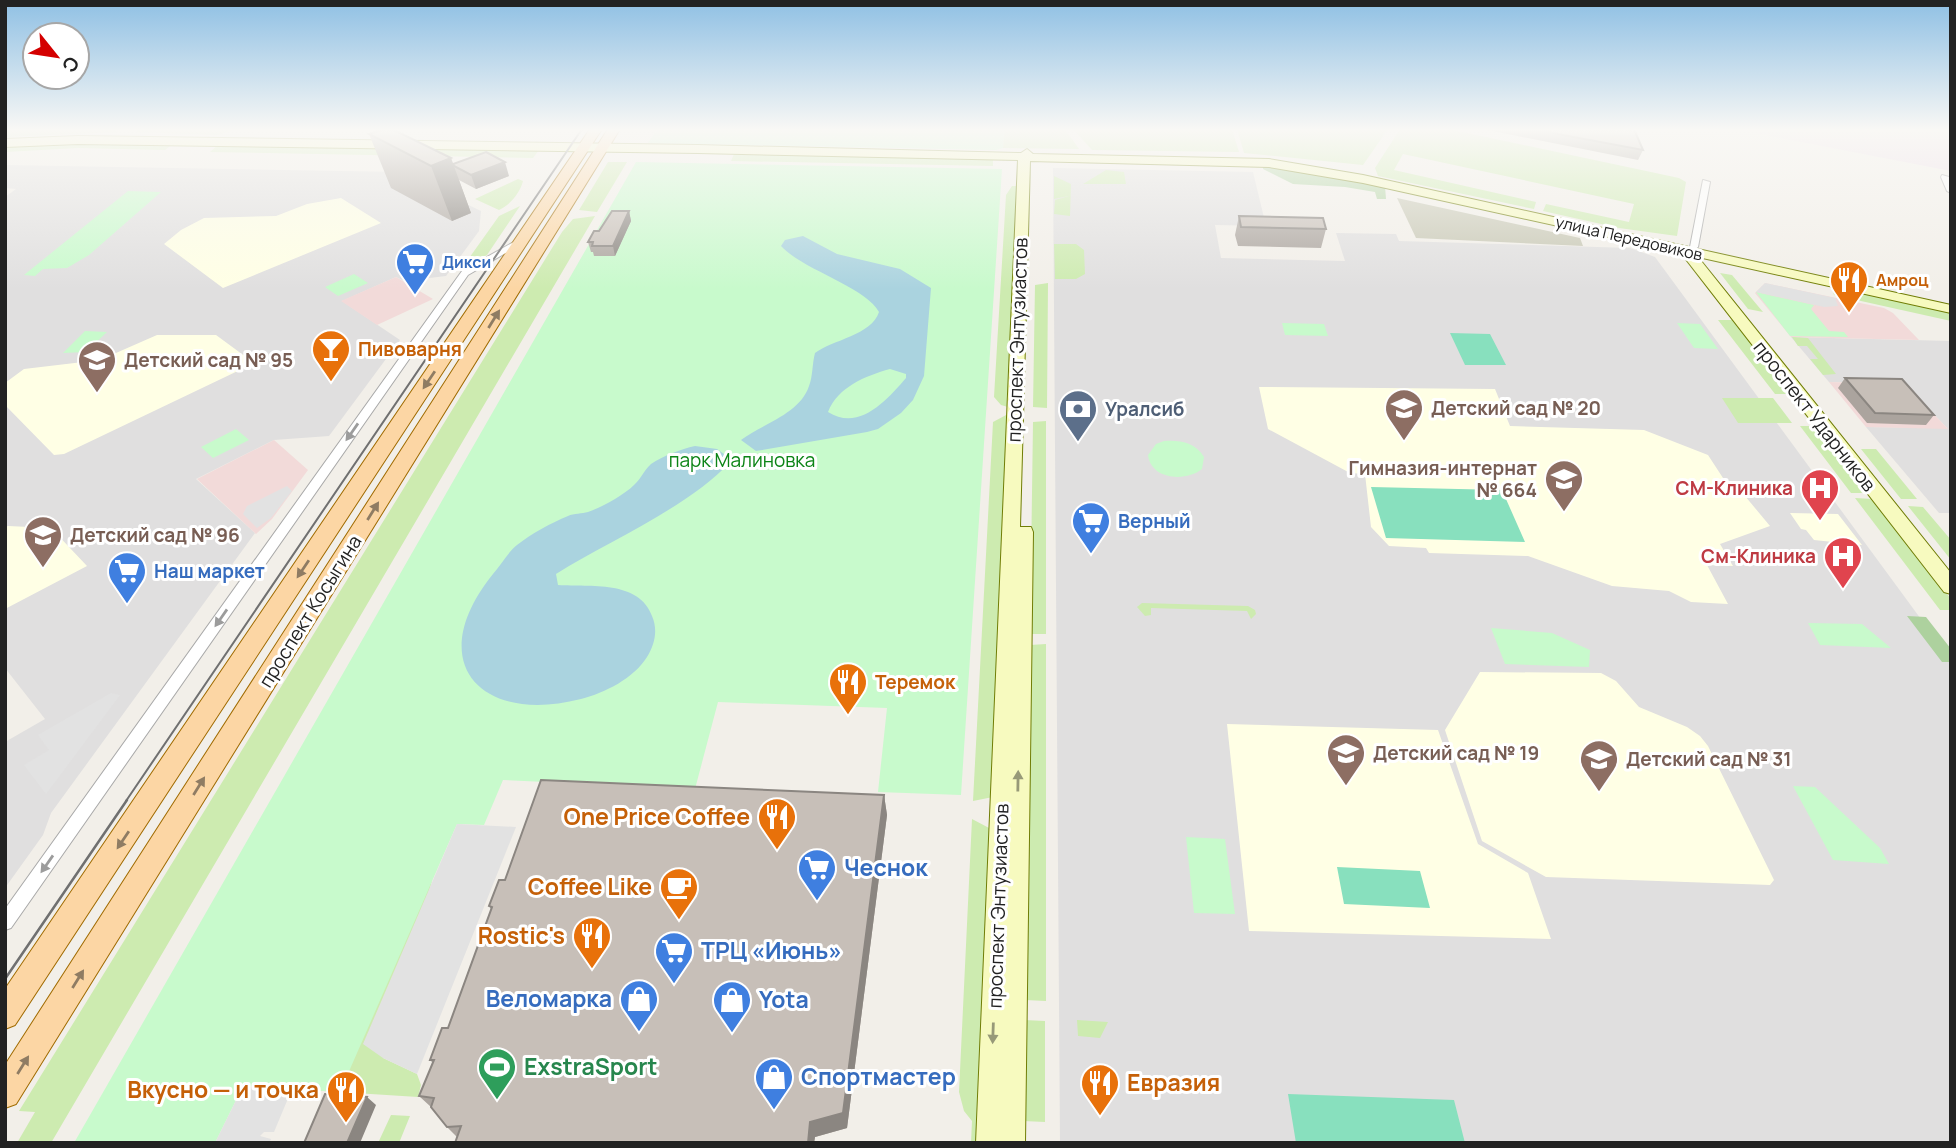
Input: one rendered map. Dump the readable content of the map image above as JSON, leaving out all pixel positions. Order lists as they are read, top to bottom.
{
  "streets": {
    "main road": ["улица Передовиков", "проспект Косыгина"],
    "street": ["проспект Энтузиастов", "проспект Ударников"]
  },
  "crossings": [
    ["улица Передовиков", "проспект Ударников"]
  ],
  "parks": ["парк Малиновка"],
  "places": {
    "supermarket": [
      "Дикси",
      "Верный",
      "Наш маркет",
      "Чеснок",
      "ТРЦ «Июнь»"
    ],
    "restaurant": [
      "Амроц",
      "Теремок",
      "One Price Coffee",
      "Rostic's",
      "Евразия",
      "Вкусно — и точка"
    ],
    "bar": ["Пивоварня"],
    "school or university": [
      "Детский сад № 95",
      "Детский сад № 20",
      "Гимназия-интернат № 664",
      "Детский сад № 96",
      "Детский сад № 19",
      "Детский сад № 31"
    ],
    "bank": ["Уралсиб"],
    "hospital": ["СМ-Клиника", "См-Клиника"],
    "cafe": ["Coffee Like"],
    "shop": ["Веломарка", "Yota", "Спортмастер"],
    "sports": ["ExstraSport"]
  },
  "north": "bottom right"
}
